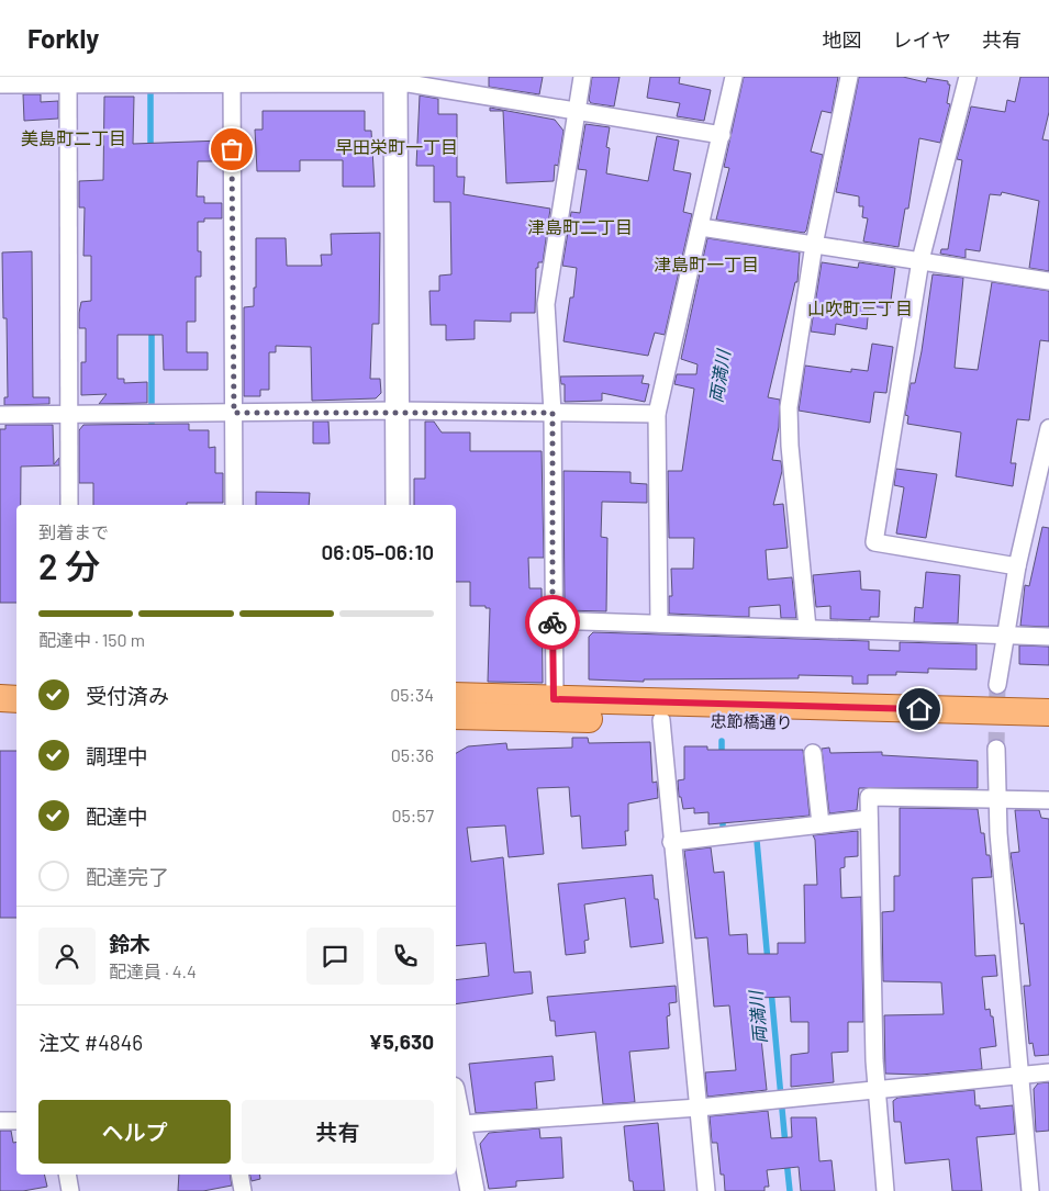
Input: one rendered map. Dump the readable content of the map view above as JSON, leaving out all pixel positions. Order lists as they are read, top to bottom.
{
  "streets": {
    "main road": ["忠節橋通り"]
  },
  "districts": [
    "美島町二丁目",
    "早田栄町一丁目",
    "津島町二丁目",
    "津島町一丁目",
    "山吹町三丁目"
  ],
  "water": ["両満川"],
  "page": {
    "header": "Forkly",
    "nav": ["地図", "レイヤ", "共有"],
    "heading": ["2 分", "到着まで", "06:05–06:10"],
    "panel": [
      "鈴木",
      "配達員 · 4.4",
      "注文 #4846",
      "¥5,630"
    ],
    "bar": "配達中 · 150 m",
    "list": [
      ["受付済み", "05:34"],
      ["調理中", "05:36"],
      ["配達中", "05:57"],
      "配達完了"
    ],
    "buttons": ["ヘルプ", "共有"]
  }
}
